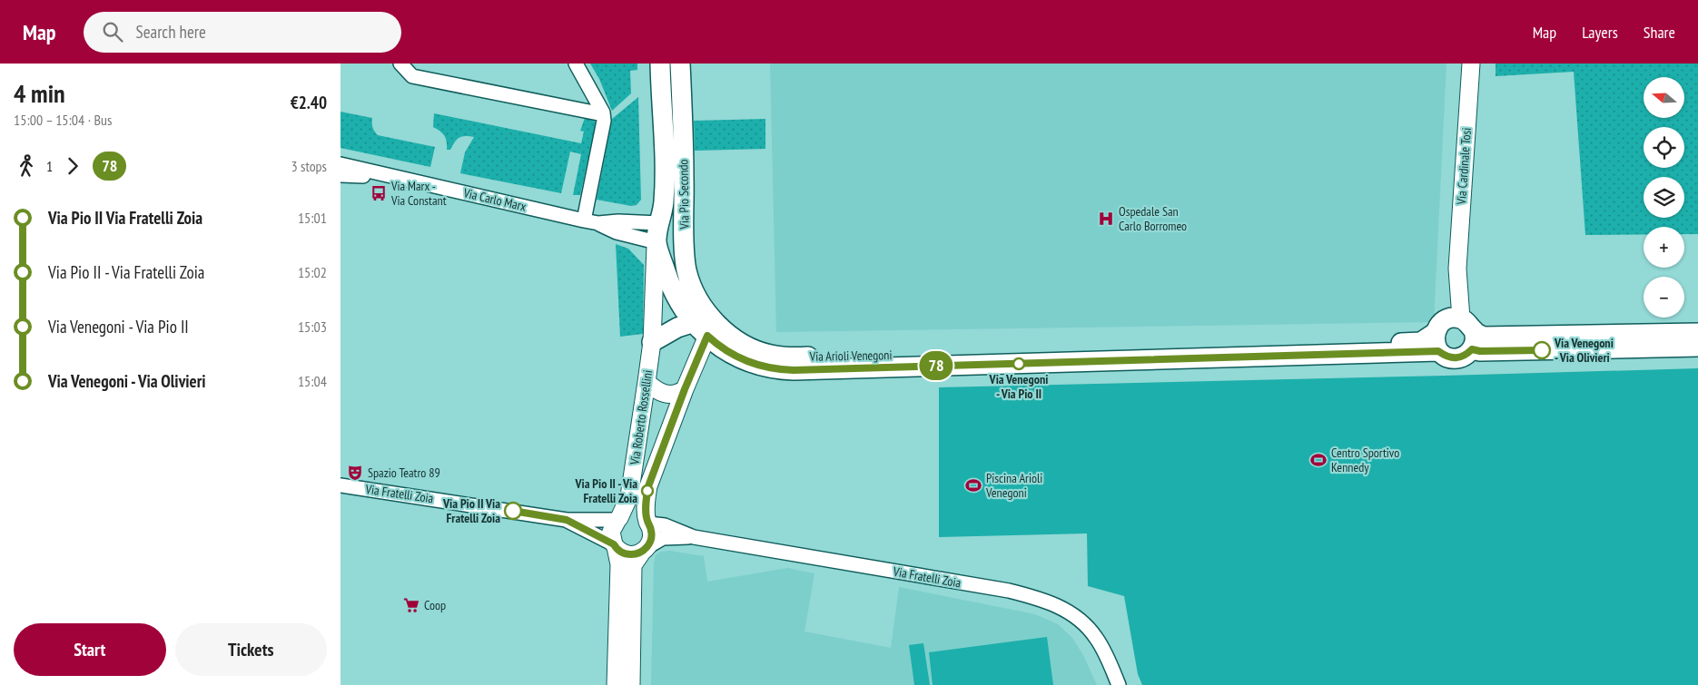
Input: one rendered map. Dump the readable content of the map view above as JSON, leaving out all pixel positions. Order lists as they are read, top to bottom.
{
  "streets": {
    "main road": ["Via Pio Secondo", "Via Carlo Marx", "Via Arioli Venegoni"],
    "street": ["Via Cardinale Tosi", "Via Roberto Rossellini", "Via Fratelli Zoia"]
  },
  "crossings": [
    ["Via Cardinale Tosi", "Via Arioli Venegoni"],
    ["Via Pio Secondo", "Via Carlo Marx"],
    ["Via Pio Secondo", "Via Arioli Venegoni"],
    ["Via Pio Secondo", "Via Roberto Rossellini"],
    ["Via Arioli Venegoni", "Via Roberto Rossellini"],
    ["Via Roberto Rossellini", "Via Fratelli Zoia"]
  ],
  "places": {
    "bus stop": ["Via Marx - Via Constant"],
    "hospital": ["Ospedale San Carlo Borromeo"],
    "other": [
      "Via Venegoni - Via Olivieri",
      "Via Venegoni - Via Pio II",
      "Via Pio II - Via Fratelli Zoia",
      "Via Pio II Via Fratelli Zoia"
    ],
    "sports": ["Centro Sportivo Kennedy", "Piscina Arioli Venegoni"],
    "theatre": ["Spazio Teatro 89"],
    "supermarket": ["Coop"]
  },
  "lines": ["bus line 78"],
  "north": "left",
  "page": {
    "header": "Map",
    "search": "Search here",
    "nav": ["Map", "Layers", "Share"],
    "heading": ["4 min", "15:00 – 15:04 · Bus", "€2.40"],
    "on_map": "78",
    "map_buttons": ["+", "−"],
    "legs": ["1", "78", "3 stops"],
    "list": [
      {
        "name": "Via Pio II Via Fratelli Zoia",
        "value": "15:01"
      },
      {
        "name": "Via Pio II - Via Fratelli Zoia",
        "value": "15:02"
      },
      {
        "name": "Via Venegoni - Via Pio II",
        "value": "15:03"
      },
      {
        "name": "Via Venegoni - Via Olivieri",
        "value": "15:04"
      }
    ],
    "buttons": ["Start", "Tickets"]
  }
}
